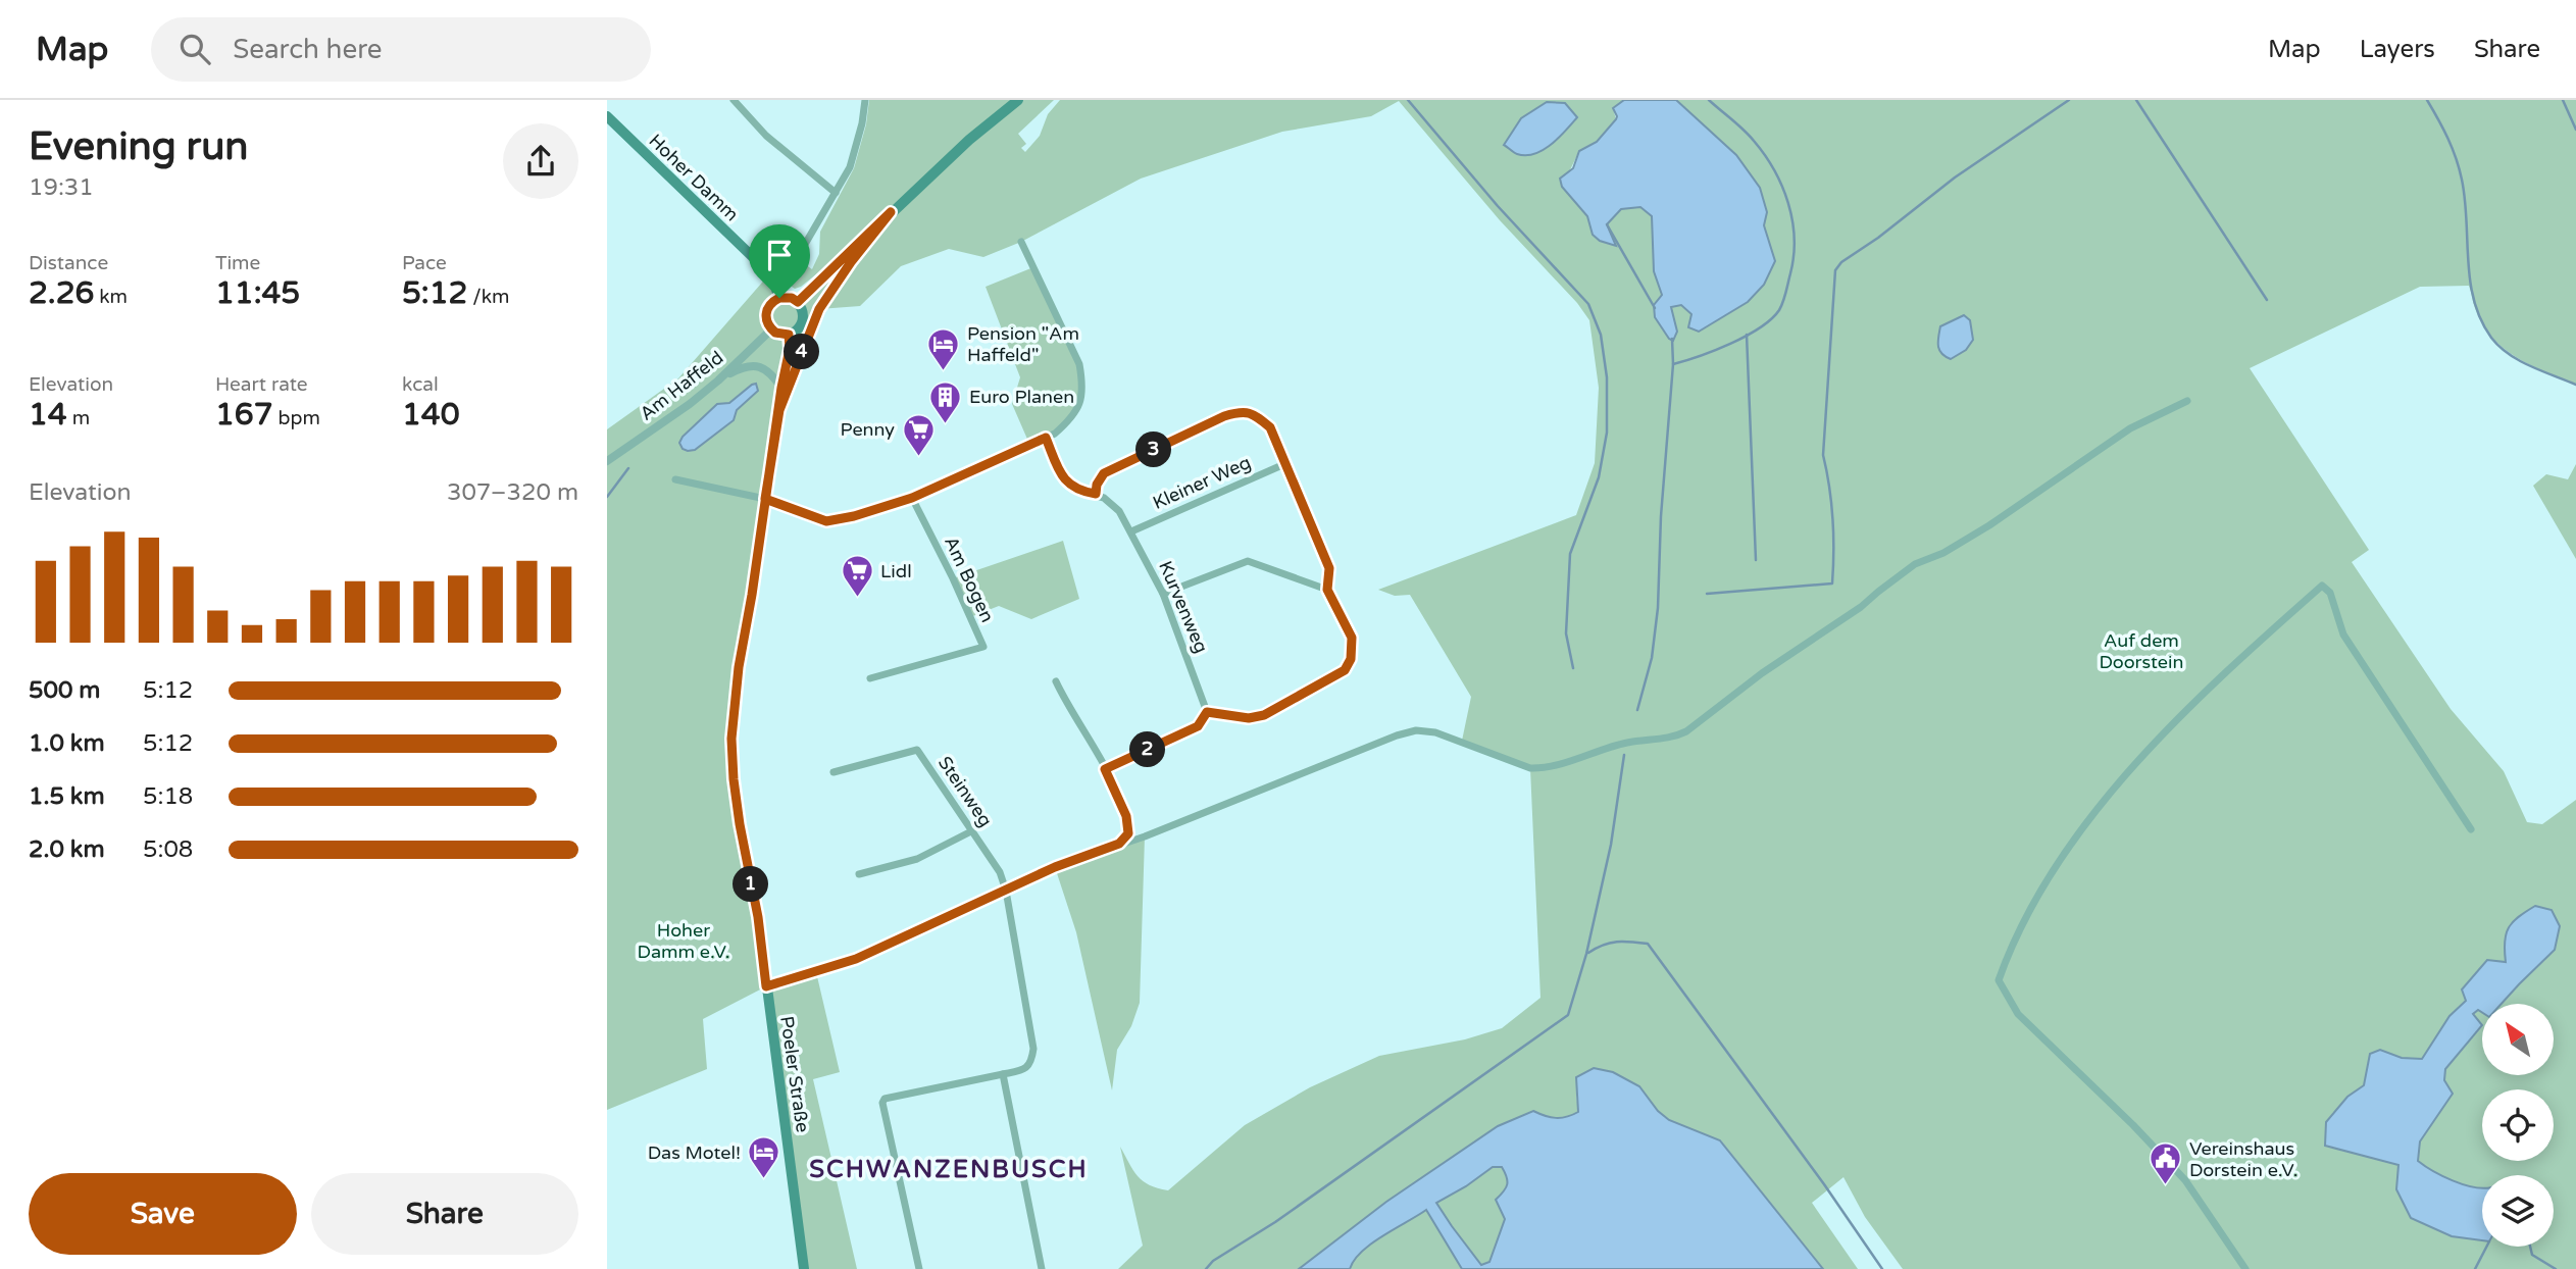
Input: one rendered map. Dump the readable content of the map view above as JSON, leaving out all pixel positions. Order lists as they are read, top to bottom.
{
  "streets": {
    "main road": ["Hoher Damm", "Poeler Straße"],
    "street": [
      "Am Haffeld",
      "Kleiner Weg",
      "Am Bogen",
      "Kurvenweg",
      "Steinweg"
    ]
  },
  "crossings": [
    ["Hoher Damm", "Am Haffeld"],
    ["Hoher Damm", "Poeler Straße"],
    ["Am Haffeld", "Poeler Straße"],
    ["Kleiner Weg", "Kurvenweg"]
  ],
  "districts": ["SCHWANZENBUSCH"],
  "parks": ["Auf dem Doorstein", "Hoher Damm e.V."],
  "places": {
    "hotel": ["Pension \"Am Haffeld\"", "Das Motel!"],
    "building": ["Euro Planen"],
    "supermarket": ["Penny", "Lidl"],
    "public building": ["Vereinshaus Dorstein e.V."]
  },
  "north": "top left",
  "page": {
    "header": "Map",
    "search": "Search here",
    "nav": ["Map", "Layers", "Share"],
    "heading": ["Evening run", "19:31"],
    "stats": [
      ["Distance", "2.26 km"],
      ["Time", "11:45"],
      ["Pace", "5:12 /km"],
      ["Elevation", "14 m"],
      ["Heart rate", "167 bpm"],
      ["kcal", "140"]
    ],
    "pins": [
      "4",
      "3",
      "2",
      "1"
    ],
    "chart": ["Elevation", "307–320 m"],
    "list": [
      {
        "name": "500 m",
        "note": "5:12"
      },
      {
        "name": "1.0 km",
        "note": "5:12"
      },
      {
        "name": "1.5 km",
        "note": "5:18"
      },
      {
        "name": "2.0 km",
        "note": "5:08"
      }
    ],
    "buttons": ["Save", "Share"]
  }
}
